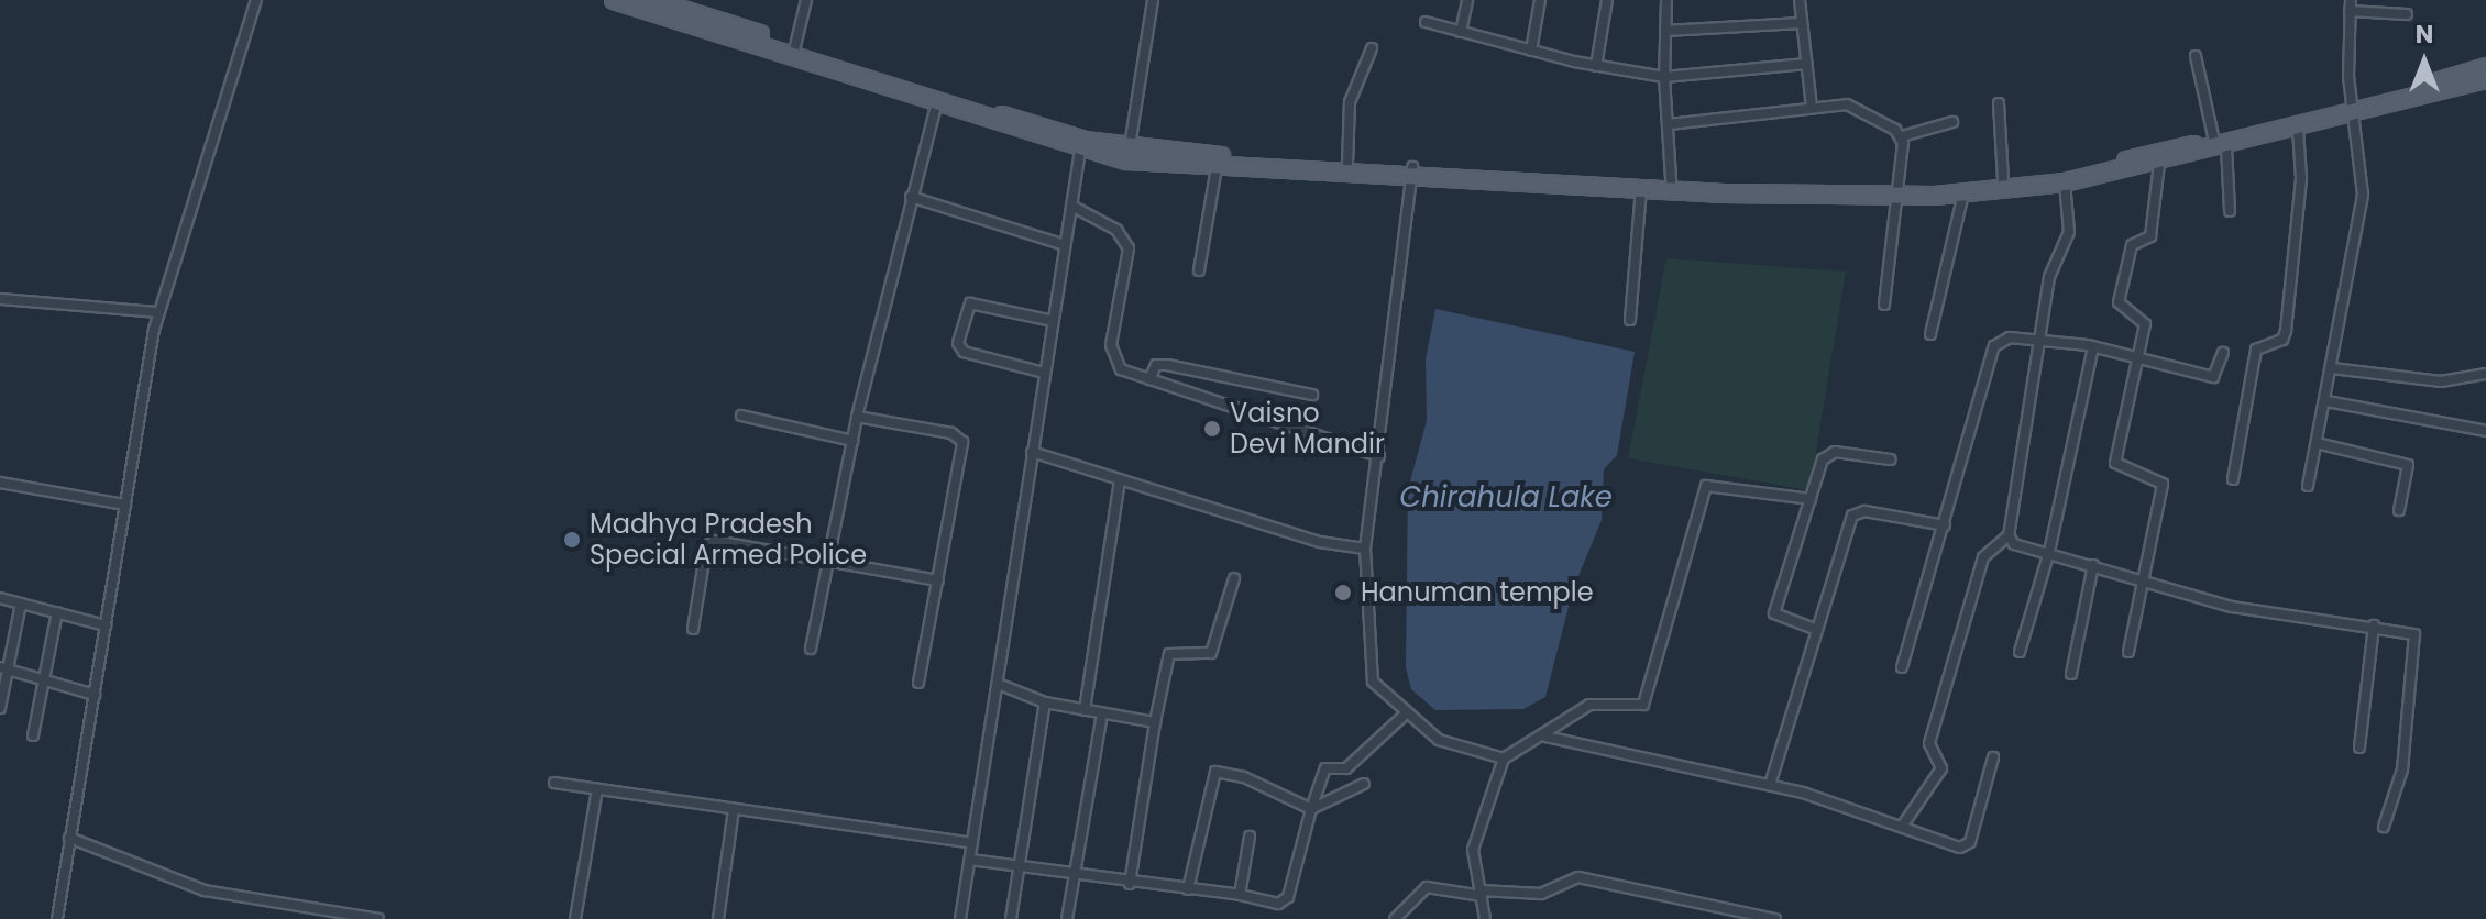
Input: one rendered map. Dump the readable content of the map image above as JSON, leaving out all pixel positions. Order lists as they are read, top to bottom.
{
  "water": ["Chirahula Lake"],
  "places": ["Vaisno Devi Mandir", "Madhya Pradesh Special Armed Police", "Hanuman temple"],
  "north": "top"
}
